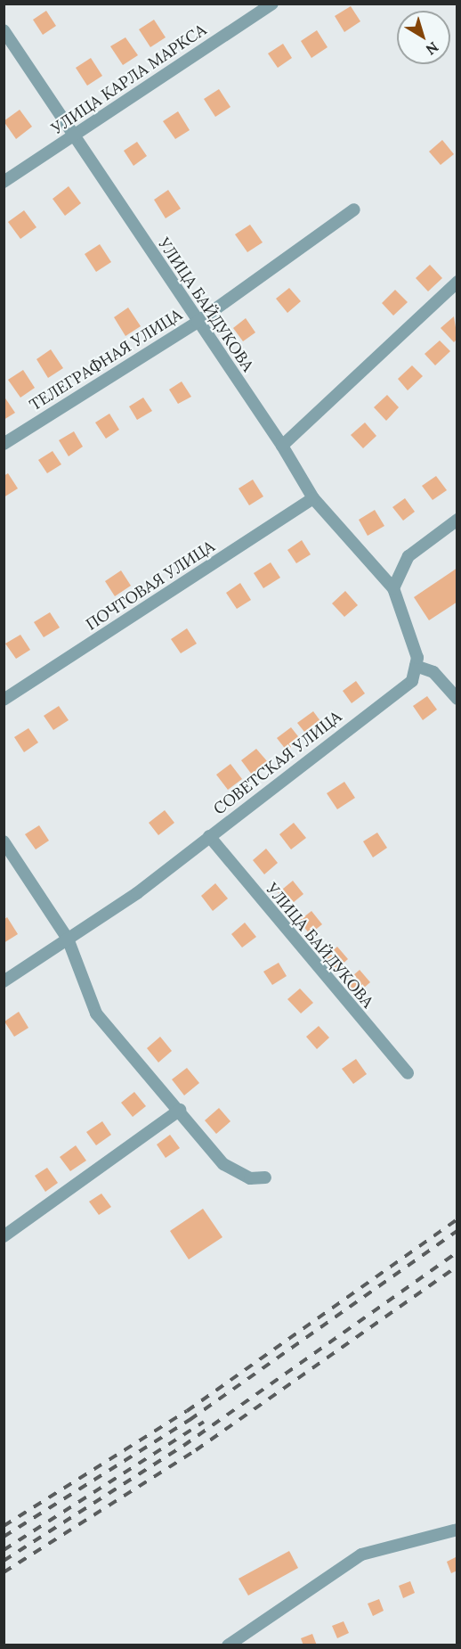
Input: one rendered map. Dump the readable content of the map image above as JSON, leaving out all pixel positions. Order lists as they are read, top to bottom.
{
  "streets": {
    "street": [
      "УЛИЦА КАРЛА МАРКСА",
      "УЛИЦА БАЙДУКОВА",
      "ТЕЛЕГРАФНАЯ УЛИЦА",
      "ПОЧТОВАЯ УЛИЦА",
      "СОВЕТСКАЯ УЛИЦА"
    ]
  },
  "crossings": [
    ["УЛИЦА КАРЛА МАРКСА", "УЛИЦА БАЙДУКОВА"],
    ["УЛИЦА БАЙДУКОВА", "ТЕЛЕГРАФНАЯ УЛИЦА"],
    ["УЛИЦА БАЙДУКОВА", "ПОЧТОВАЯ УЛИЦА"],
    ["УЛИЦА БАЙДУКОВА", "СОВЕТСКАЯ УЛИЦА"]
  ],
  "north": "bottom right"
}
